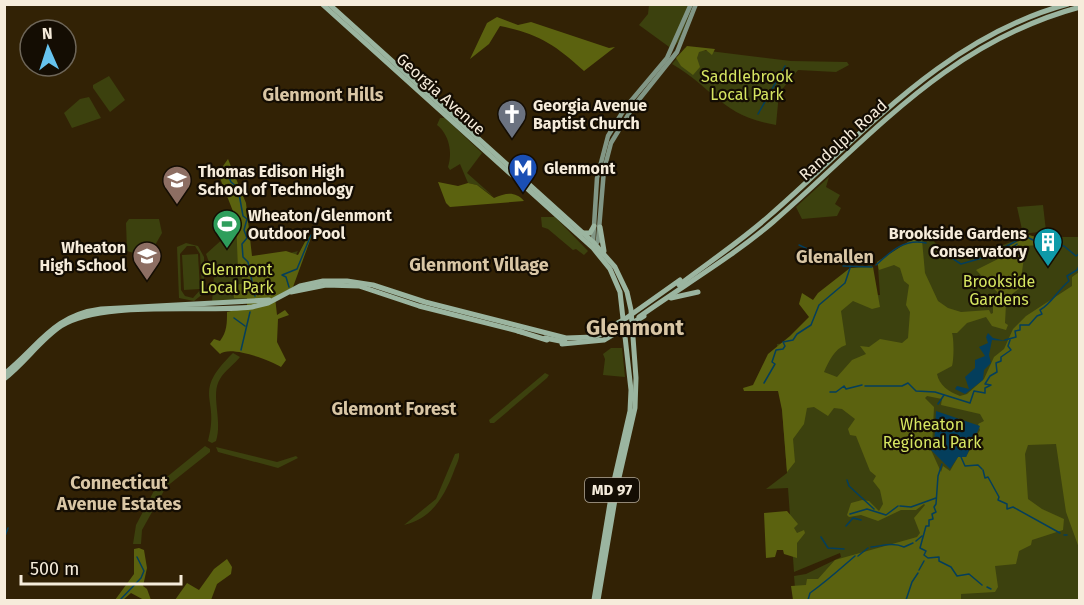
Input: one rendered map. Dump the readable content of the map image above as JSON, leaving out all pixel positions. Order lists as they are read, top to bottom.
{
  "streets": {
    "main road": ["Georgia Avenue", "Randolph Road", "MD 97"]
  },
  "districts": [
    "Glenmont Hills",
    "Glenallen",
    "Glenmont Village",
    "Glenmont",
    "Glemont Forest",
    "Connecticut Avenue Estates"
  ],
  "parks": [
    "Saddlebrook Local Park",
    "Glenmont Local Park",
    "Brookside Gardens",
    "Wheaton Regional Park"
  ],
  "places": {
    "church": ["Georgia Avenue Baptist Church"],
    "metro station": ["Glenmont"],
    "school or university": ["Thomas Edison High School of Technology", "Wheaton High School"],
    "sports": ["Wheaton/Glenmont Outdoor Pool"],
    "building": ["Brookside Gardens Conservatory"]
  },
  "scale_bar": "500 m",
  "north": "top"
}
